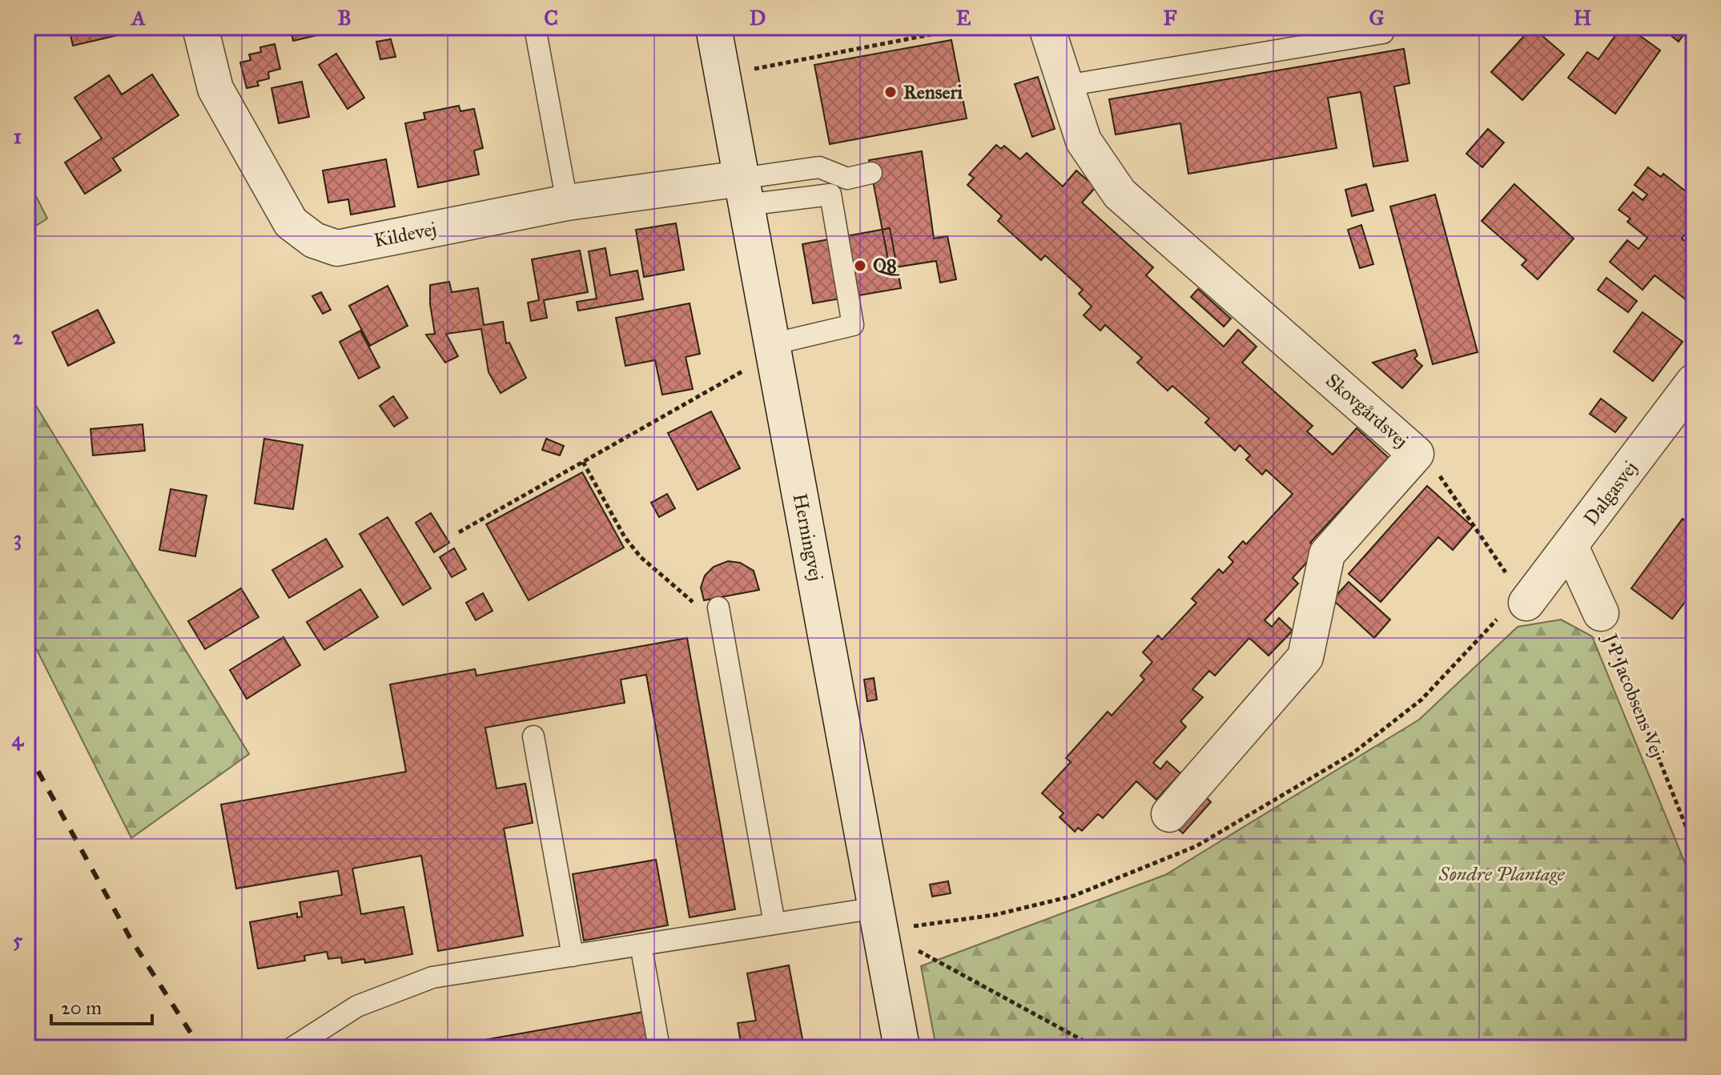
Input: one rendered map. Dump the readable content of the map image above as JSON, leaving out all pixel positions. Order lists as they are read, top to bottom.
{
  "streets": {
    "street": [
      "Kildevej",
      "Skovgårdsvej",
      "Dalgasvej",
      "Herningvej",
      "J P Jacobsens Vej"
    ]
  },
  "crossings": [
    ["Kildevej", "Herningvej"],
    ["Dalgasvej", "J P Jacobsens Vej"]
  ],
  "parks": ["Søndre Plantage"],
  "places": ["Renseri", "Q8"],
  "scale_bar": "20 m",
  "grid": {
    "columns": [
      "A",
      "B",
      "C",
      "D",
      "E",
      "F",
      "G",
      "H"
    ],
    "rows": [
      "1",
      "2",
      "3",
      "4",
      "5"
    ]
  }
}
